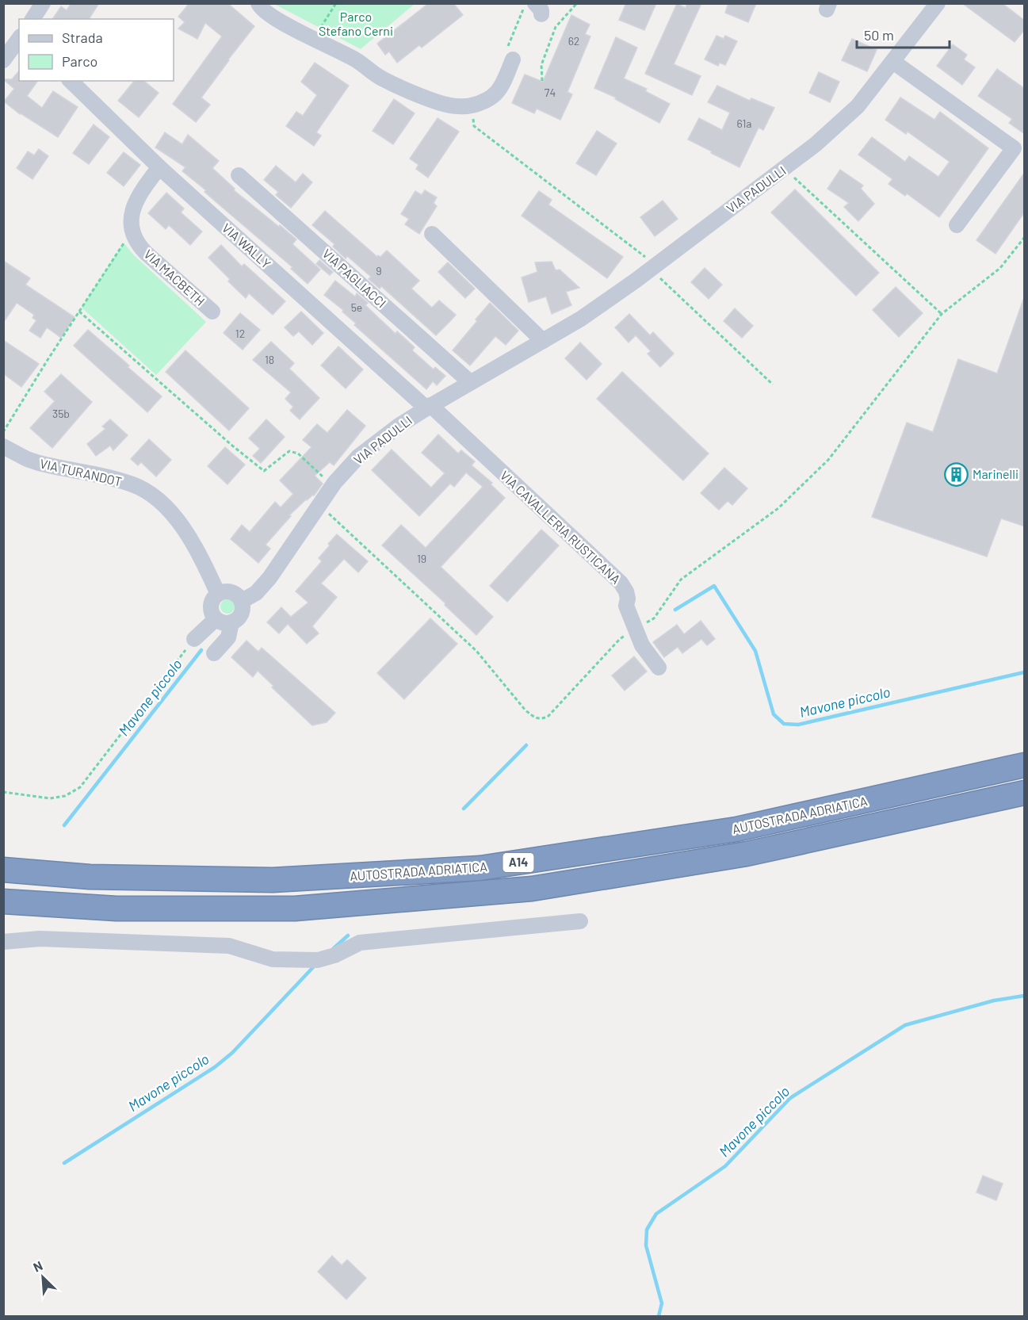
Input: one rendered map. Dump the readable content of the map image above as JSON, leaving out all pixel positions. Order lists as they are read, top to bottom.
{
  "streets": {
    "highway": ["AUTOSTRADA ADRIATICA", "A14"],
    "street": [
      "VIA PADULLI",
      "VIA WALLY",
      "VIA MACBETH",
      "VIA PAGLIACCI",
      "VIA TURANDOT",
      "VIA CAVALLERIA RUSTICANA"
    ]
  },
  "crossings": [
    ["VIA PADULLI", "VIA WALLY"],
    ["VIA PADULLI", "VIA PAGLIACCI"],
    ["VIA PADULLI", "VIA TURANDOT"],
    ["VIA PADULLI", "VIA CAVALLERIA RUSTICANA"],
    ["VIA WALLY", "VIA CAVALLERIA RUSTICANA"]
  ],
  "water": ["Mavone piccolo"],
  "parks": ["Parco Stefano Cerni"],
  "places": {
    "building": ["Marinelli"]
  },
  "house_numbers": [
    "62",
    "74",
    "61a",
    "9",
    "5e",
    "12",
    "18",
    "35b",
    "19"
  ],
  "legend": ["Strada", "Parco"],
  "scale_bar": "50 m",
  "north": "top left"
}
